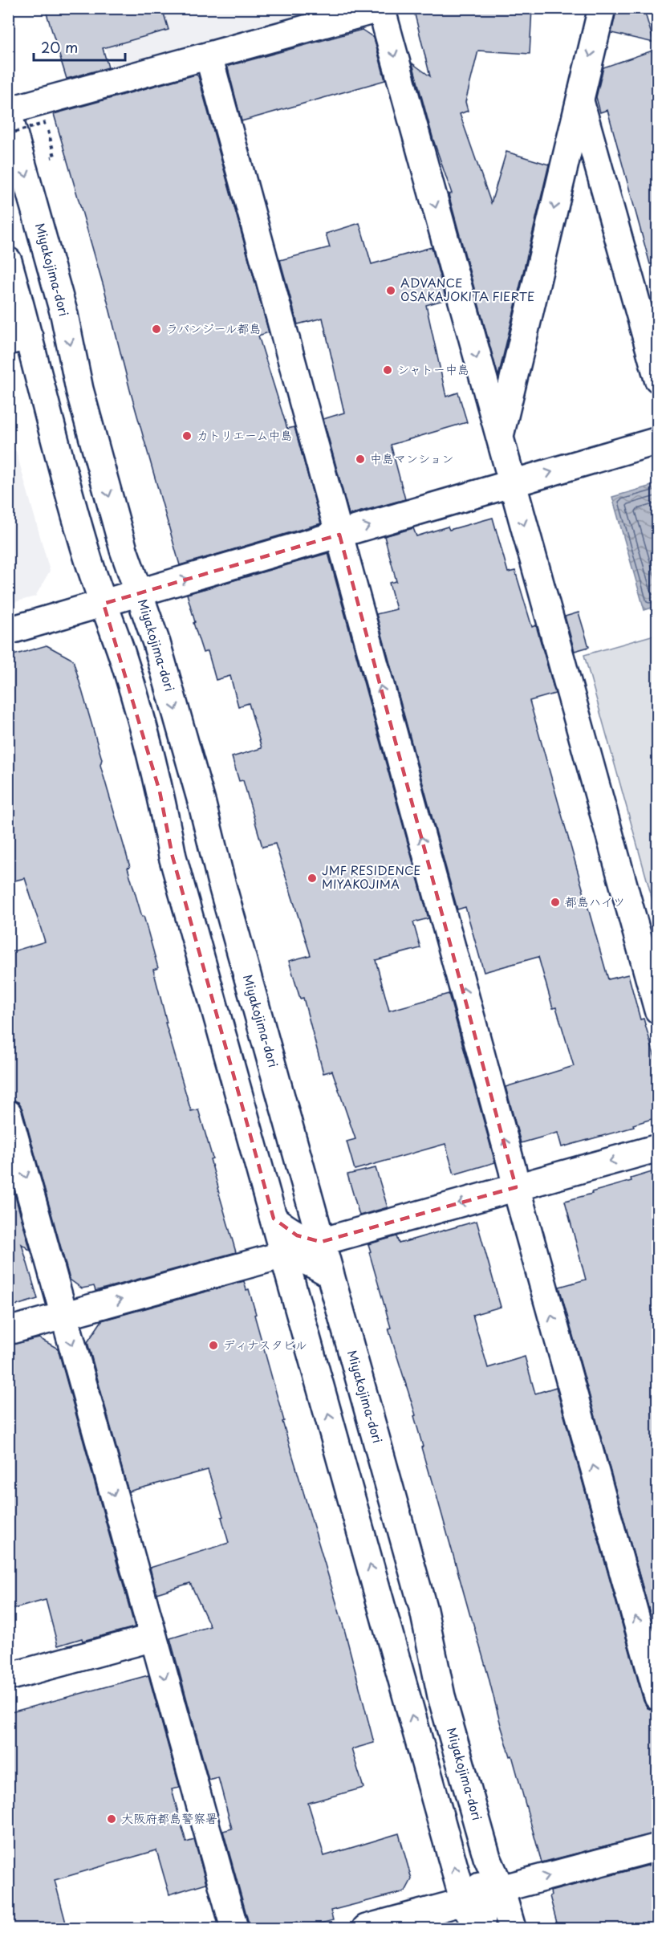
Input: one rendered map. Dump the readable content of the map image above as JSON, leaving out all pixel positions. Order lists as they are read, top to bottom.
{
  "streets": {
    "street": ["Miyakojima-dori"]
  },
  "places": [
    "ADVANCE OSAKAJOKITA FIERTE",
    "ラパンジール都島",
    "シャトー中島",
    "カトリエーム中島",
    "中島マンション",
    "JMF RESIDENCE MIYAKOJIMA",
    "都島ハイツ",
    "ディナスタビル",
    "大阪府都島警察署"
  ],
  "scale_bar": "20 m"
}
